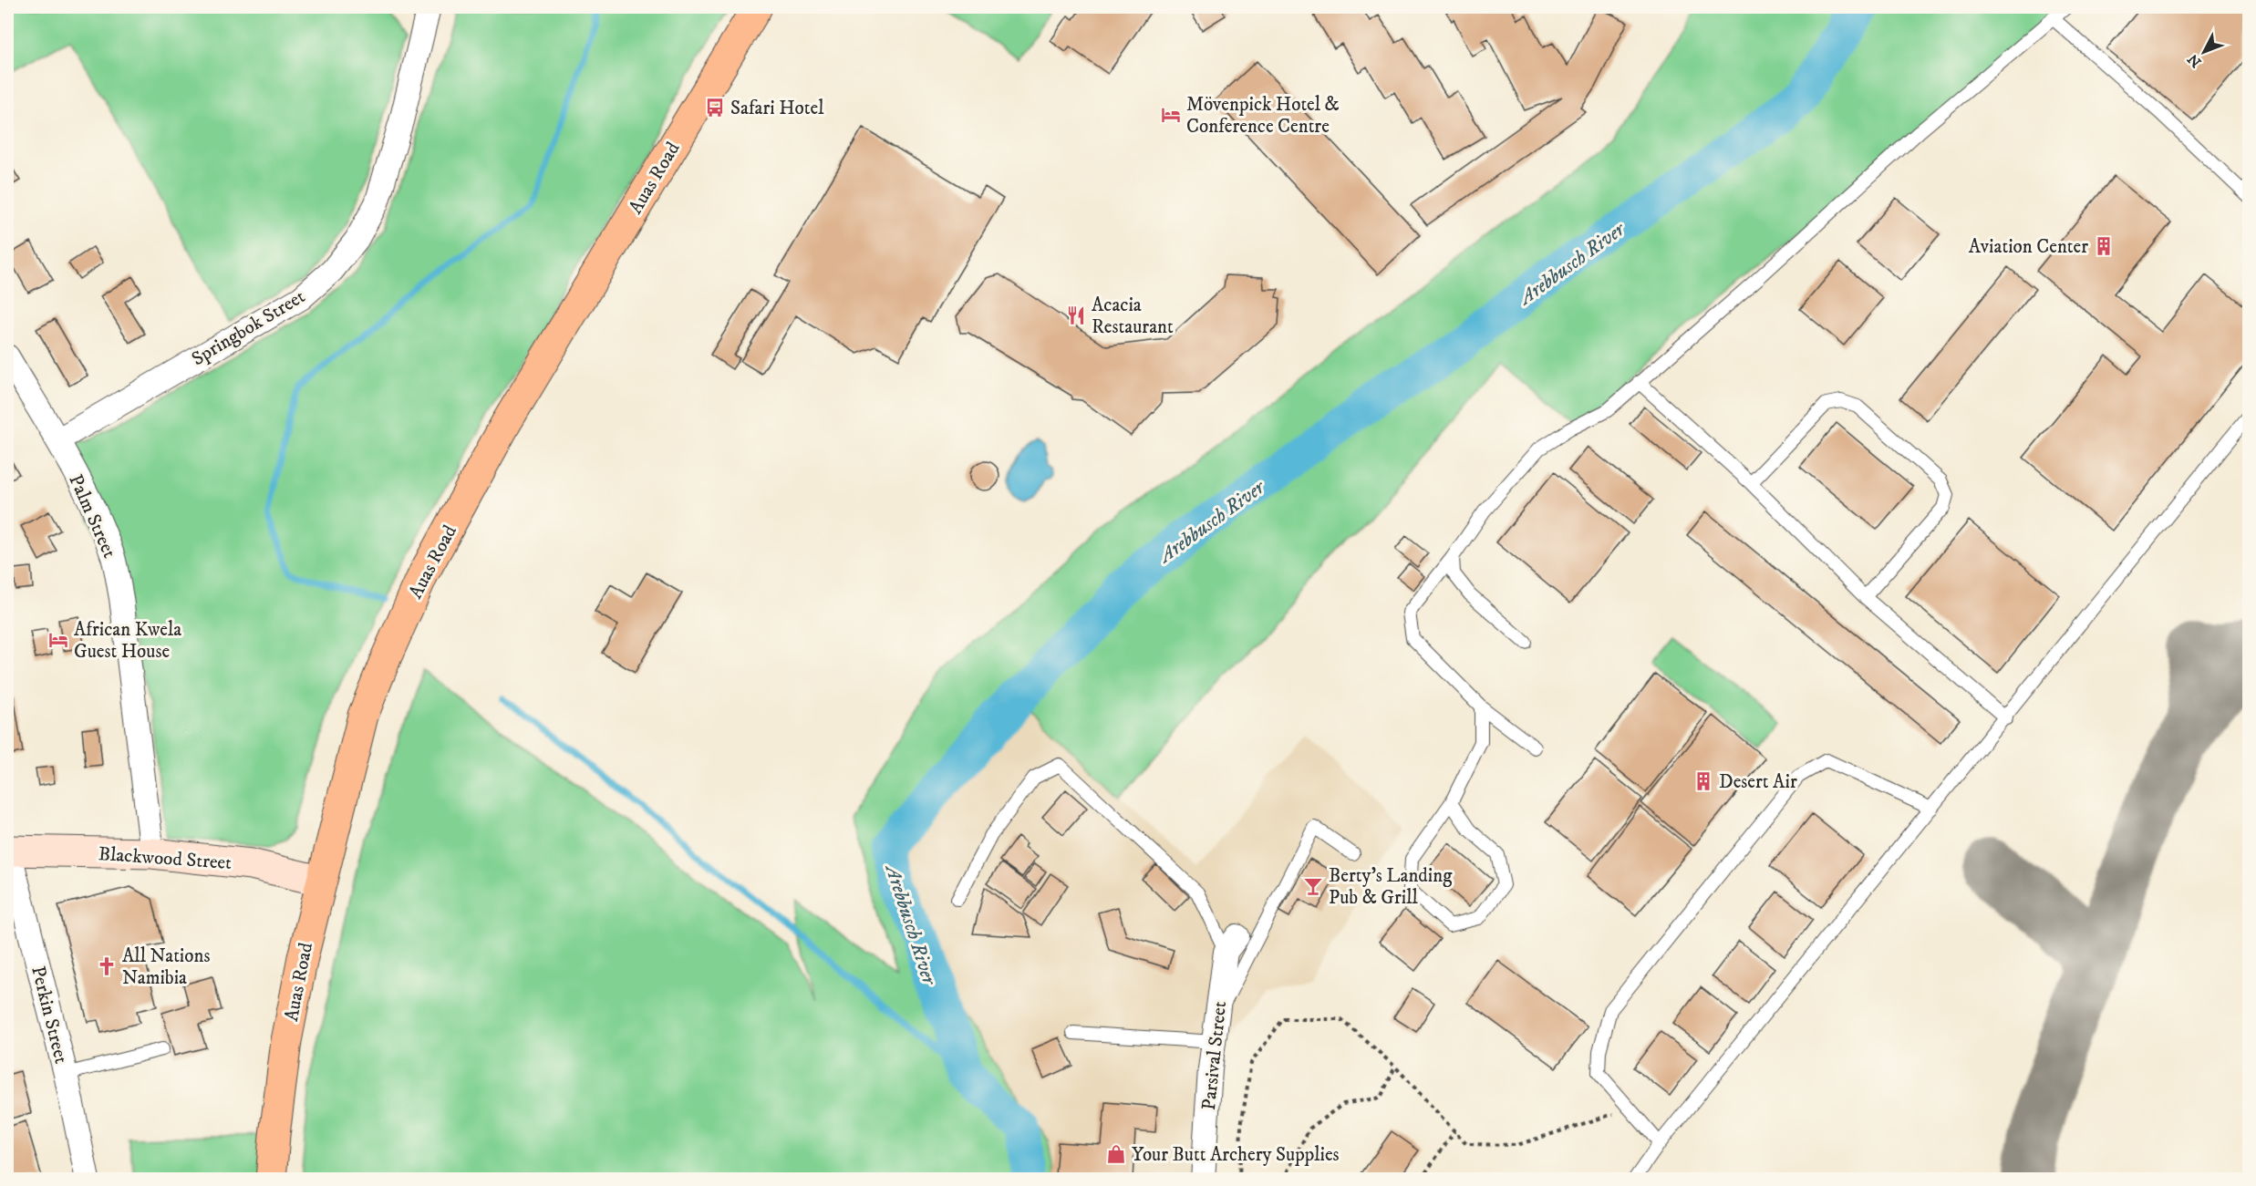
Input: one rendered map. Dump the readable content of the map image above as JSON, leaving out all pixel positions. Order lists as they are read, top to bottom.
{
  "streets": {
    "main road": ["Auas Road"],
    "street": [
      "Springbok Street",
      "Palm Street",
      "Blackwood Street",
      "Perkin Street",
      "Parsival Street"
    ]
  },
  "crossings": [
    ["Auas Road", "Blackwood Street"],
    ["Springbok Street", "Palm Street"],
    ["Palm Street", "Blackwood Street"],
    ["Blackwood Street", "Perkin Street"]
  ],
  "water": ["Arebbusch River"],
  "places": {
    "bus stop": ["Safari Hotel"],
    "hotel": ["Mövenpick Hotel & Conference Centre", "African Kwela Guest House"],
    "building": ["Aviation Center", "Desert Air"],
    "restaurant": ["Acacia Restaurant"],
    "bar": ["Berty's Landing Pub & Grill"],
    "church": ["All Nations Namibia"],
    "shop": ["Your Butt Archery Supplies"]
  },
  "north": "bottom left"
}
